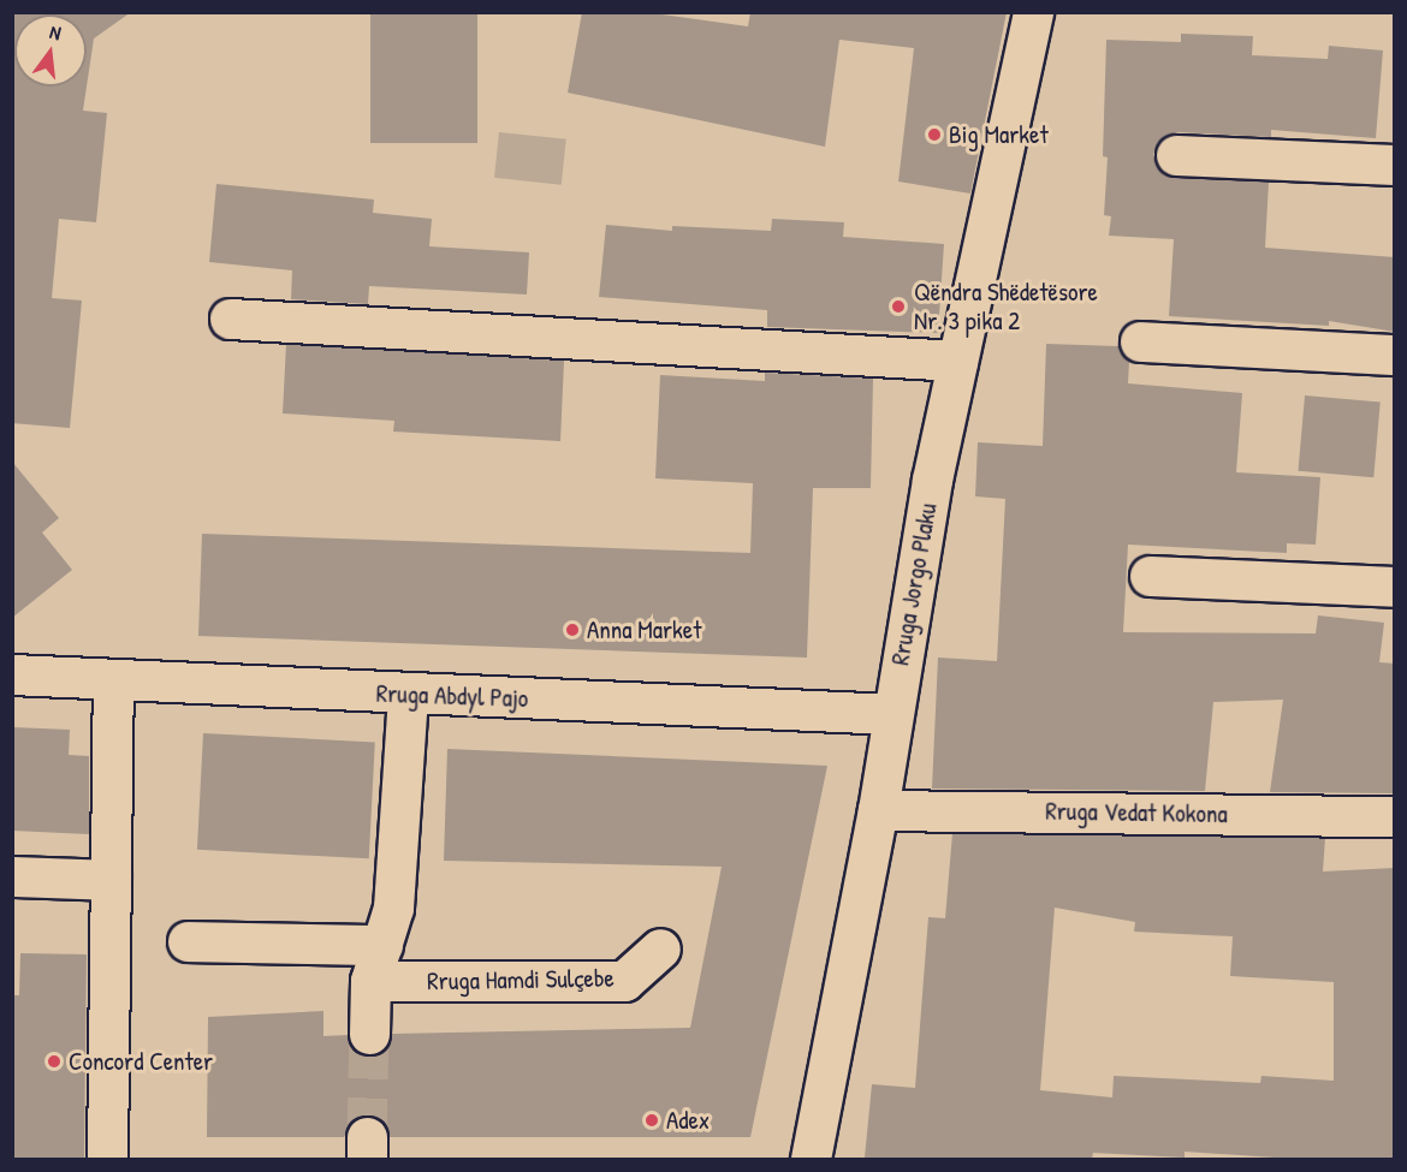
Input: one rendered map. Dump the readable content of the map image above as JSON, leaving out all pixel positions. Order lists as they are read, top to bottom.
{
  "streets": {
    "street": [
      "Rruga Jorgo Plaku",
      "Rruga Abdyl Pajo",
      "Rruga Vedat Kokona",
      "Rruga Hamdi Sulçebe"
    ]
  },
  "crossings": [
    ["Rruga Jorgo Plaku", "Rruga Abdyl Pajo"],
    ["Rruga Jorgo Plaku", "Rruga Vedat Kokona"]
  ],
  "places": [
    "Big Market",
    "Qëndra Shëdetësore Nr. 3 pika 2",
    "Anna Market",
    "Concord Center",
    "Adex"
  ],
  "north": "top"
}
